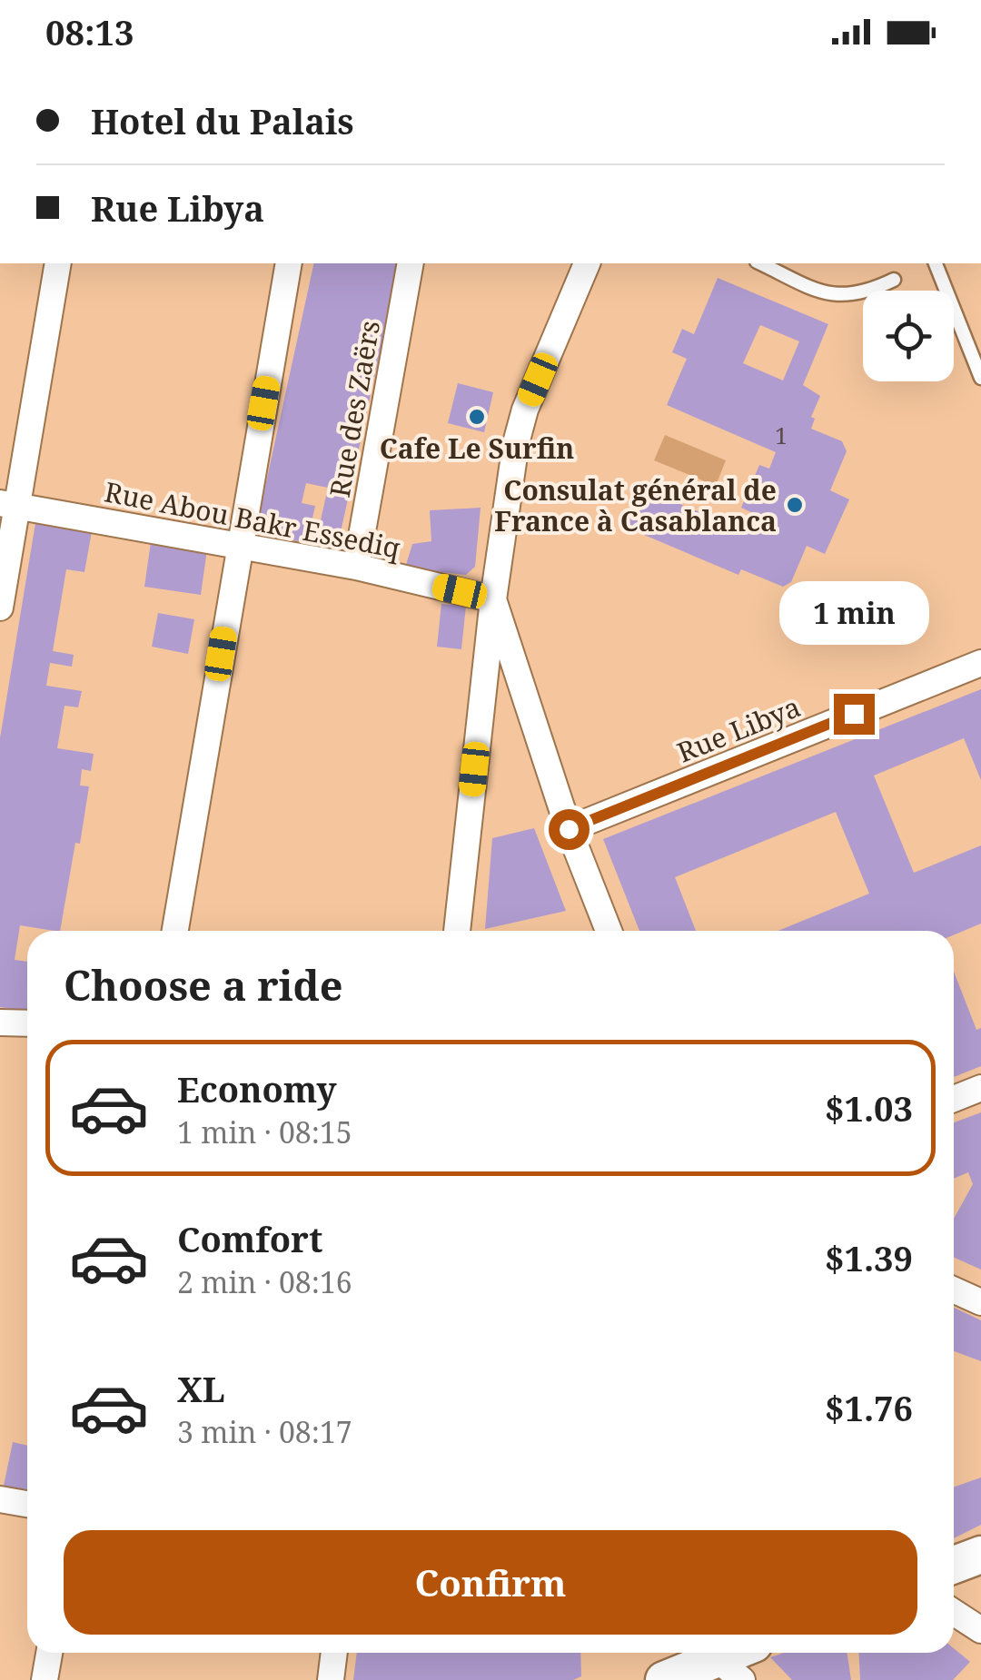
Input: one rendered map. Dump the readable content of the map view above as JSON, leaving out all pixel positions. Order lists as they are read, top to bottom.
{
  "streets": {
    "street": ["Rue des Zaërs", "Rue Abou Bakr Essediq", "Rue Libya"]
  },
  "crossings": [
    ["Rue des Zaërs", "Rue Abou Bakr Essediq"]
  ],
  "places": ["Cafe Le Surfin", "Consulat général de France à Casablanca"],
  "house_numbers": ["1"],
  "page": {
    "status": "08:13",
    "banner": ["Hotel du Palais", "Rue Libya"],
    "bubble": "1 min",
    "heading": "Choose a ride",
    "list": [
      {
        "name": "Economy",
        "note": "1 min · 08:15",
        "value": "$1.03"
      },
      {
        "name": "Comfort",
        "note": "2 min · 08:16",
        "value": "$1.39"
      },
      {
        "name": "XL",
        "note": "3 min · 08:17",
        "value": "$1.76"
      }
    ],
    "buttons": "Confirm"
  }
}
